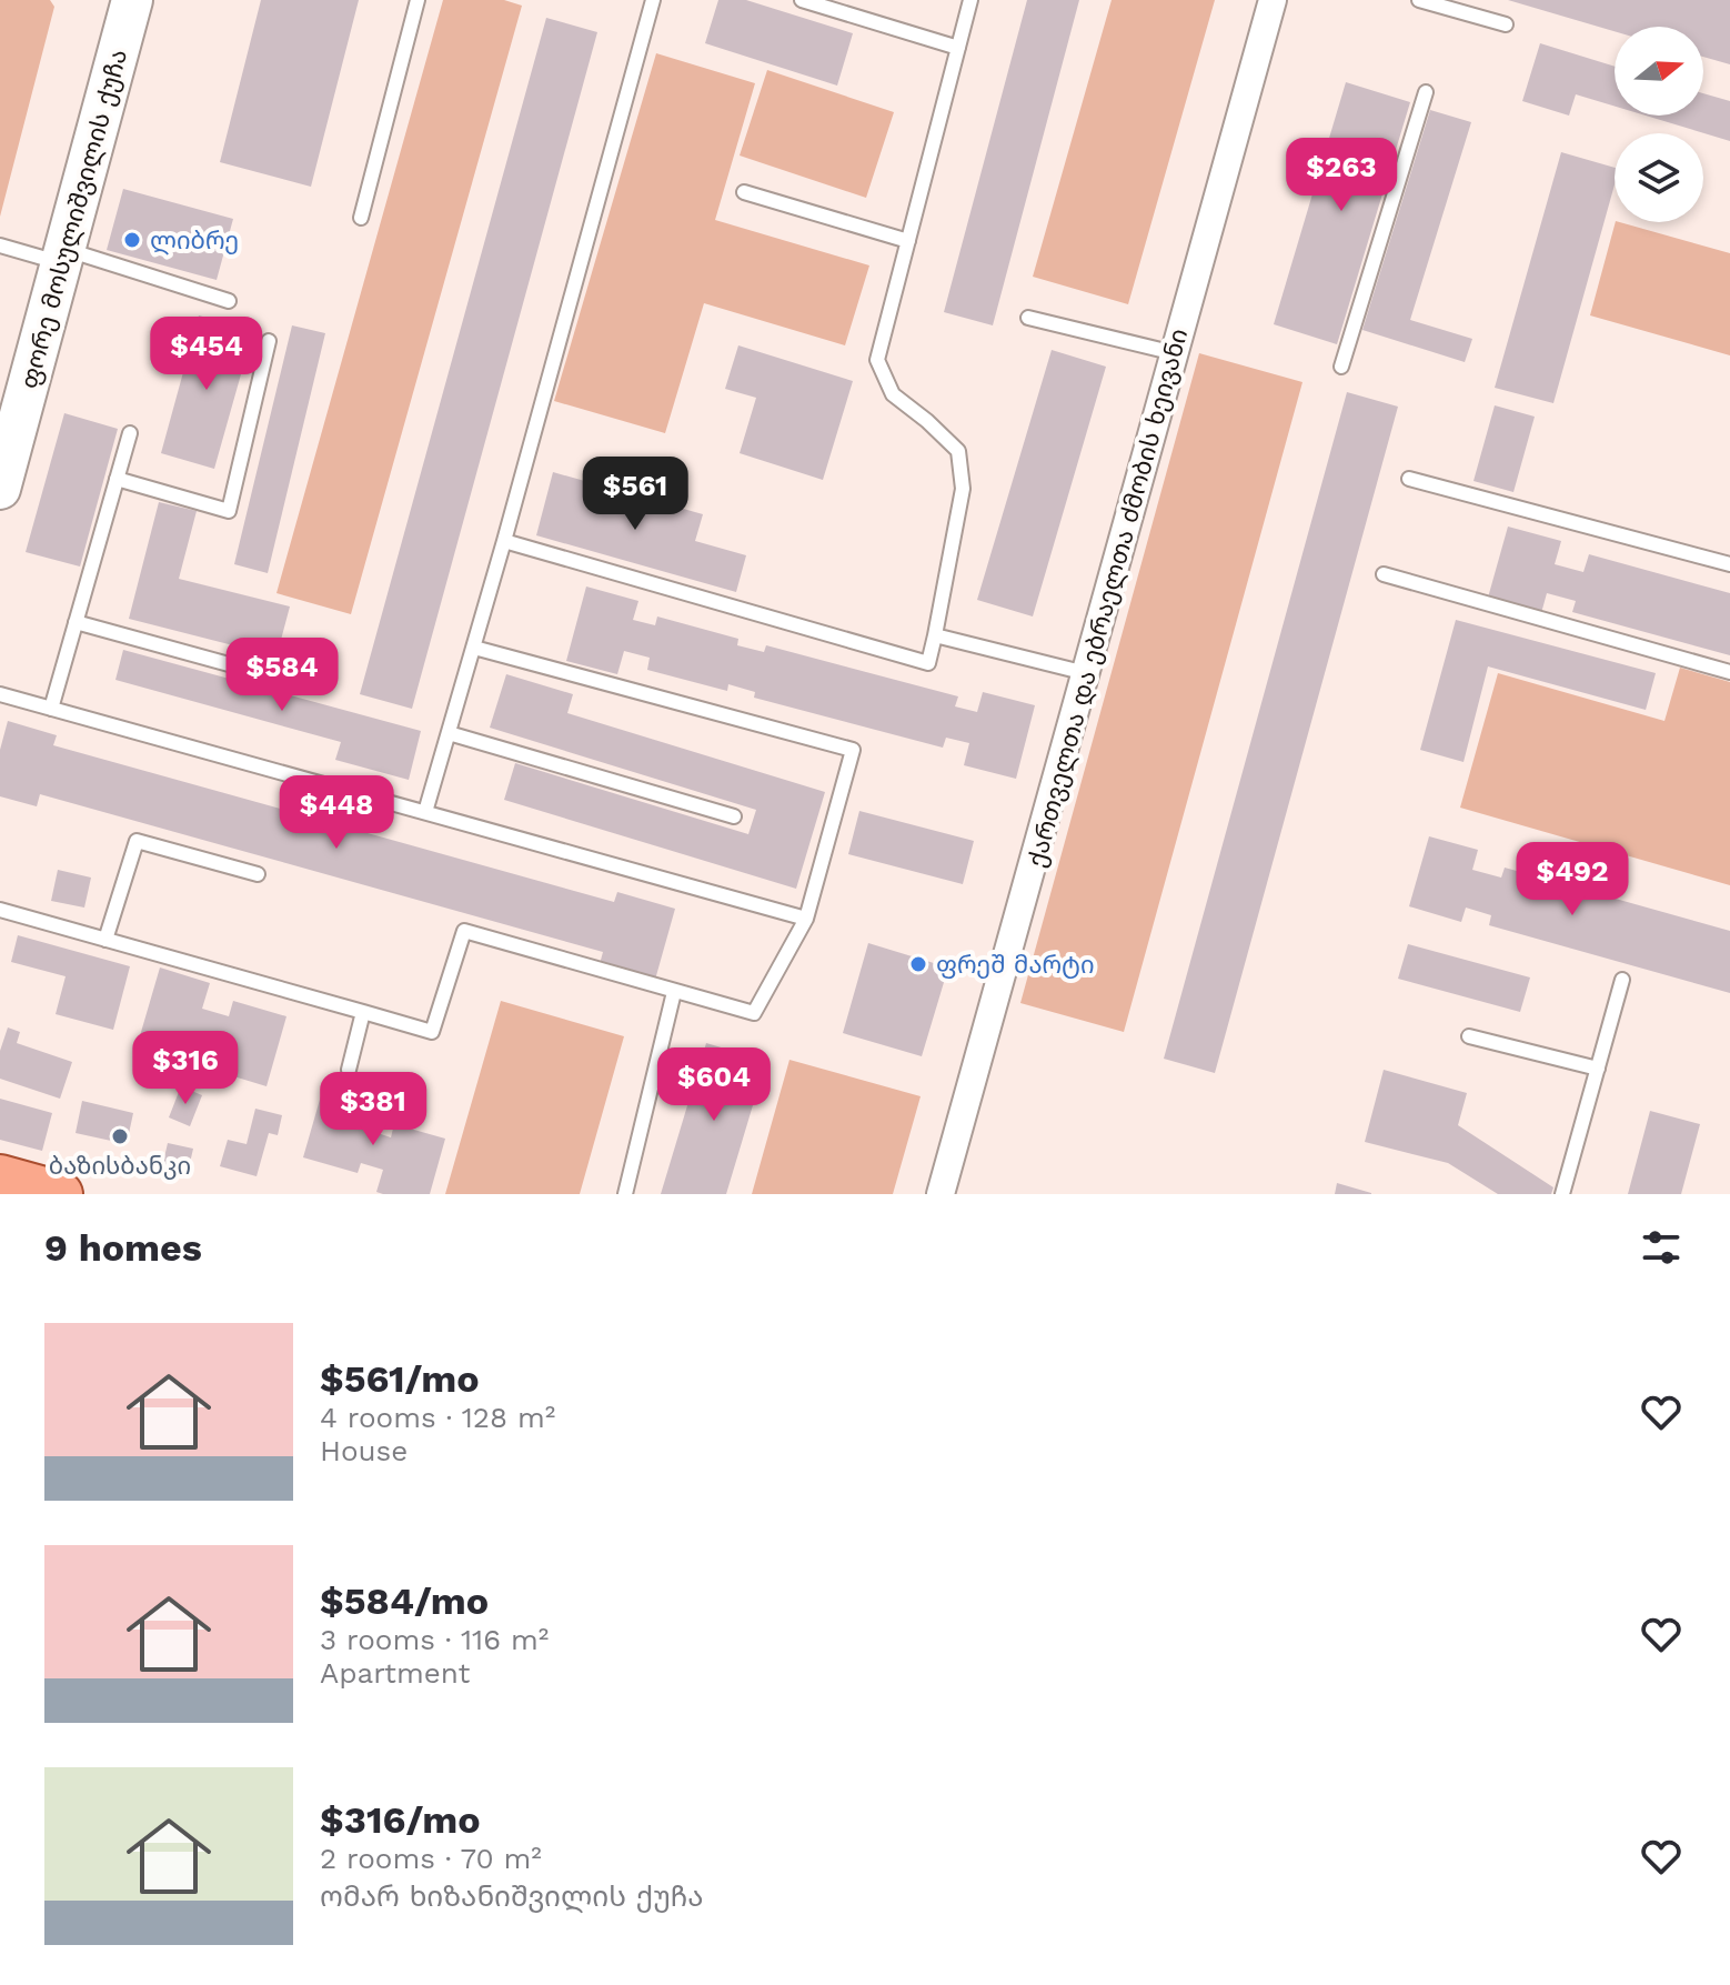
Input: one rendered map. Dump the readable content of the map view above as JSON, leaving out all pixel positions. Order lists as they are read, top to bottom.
{
  "streets": {
    "street": ["ფორე მოსულიშვილის ქუჩა", "ქართველთა და ებრაელთა ძმობის ხეივანი"]
  },
  "places": ["ლიბრე", "ფრეშ მარტი", "ბაზისბანკი"],
  "north": "right",
  "page": {
    "price": [
      "$263",
      "$454",
      "$561",
      "$584",
      "$448",
      "$492",
      "$316",
      "$604",
      "$381"
    ],
    "heading": "9 homes",
    "list": [
      {
        "name": "$561/mo",
        "note": "4 rooms · 128 m² · House"
      },
      {
        "name": "$584/mo",
        "note": "3 rooms · 116 m² · Apartment"
      },
      {
        "name": "$316/mo",
        "note": "2 rooms · 70 m² · ომარ ხიზანიშვილის ქუჩა"
      }
    ]
  }
}
